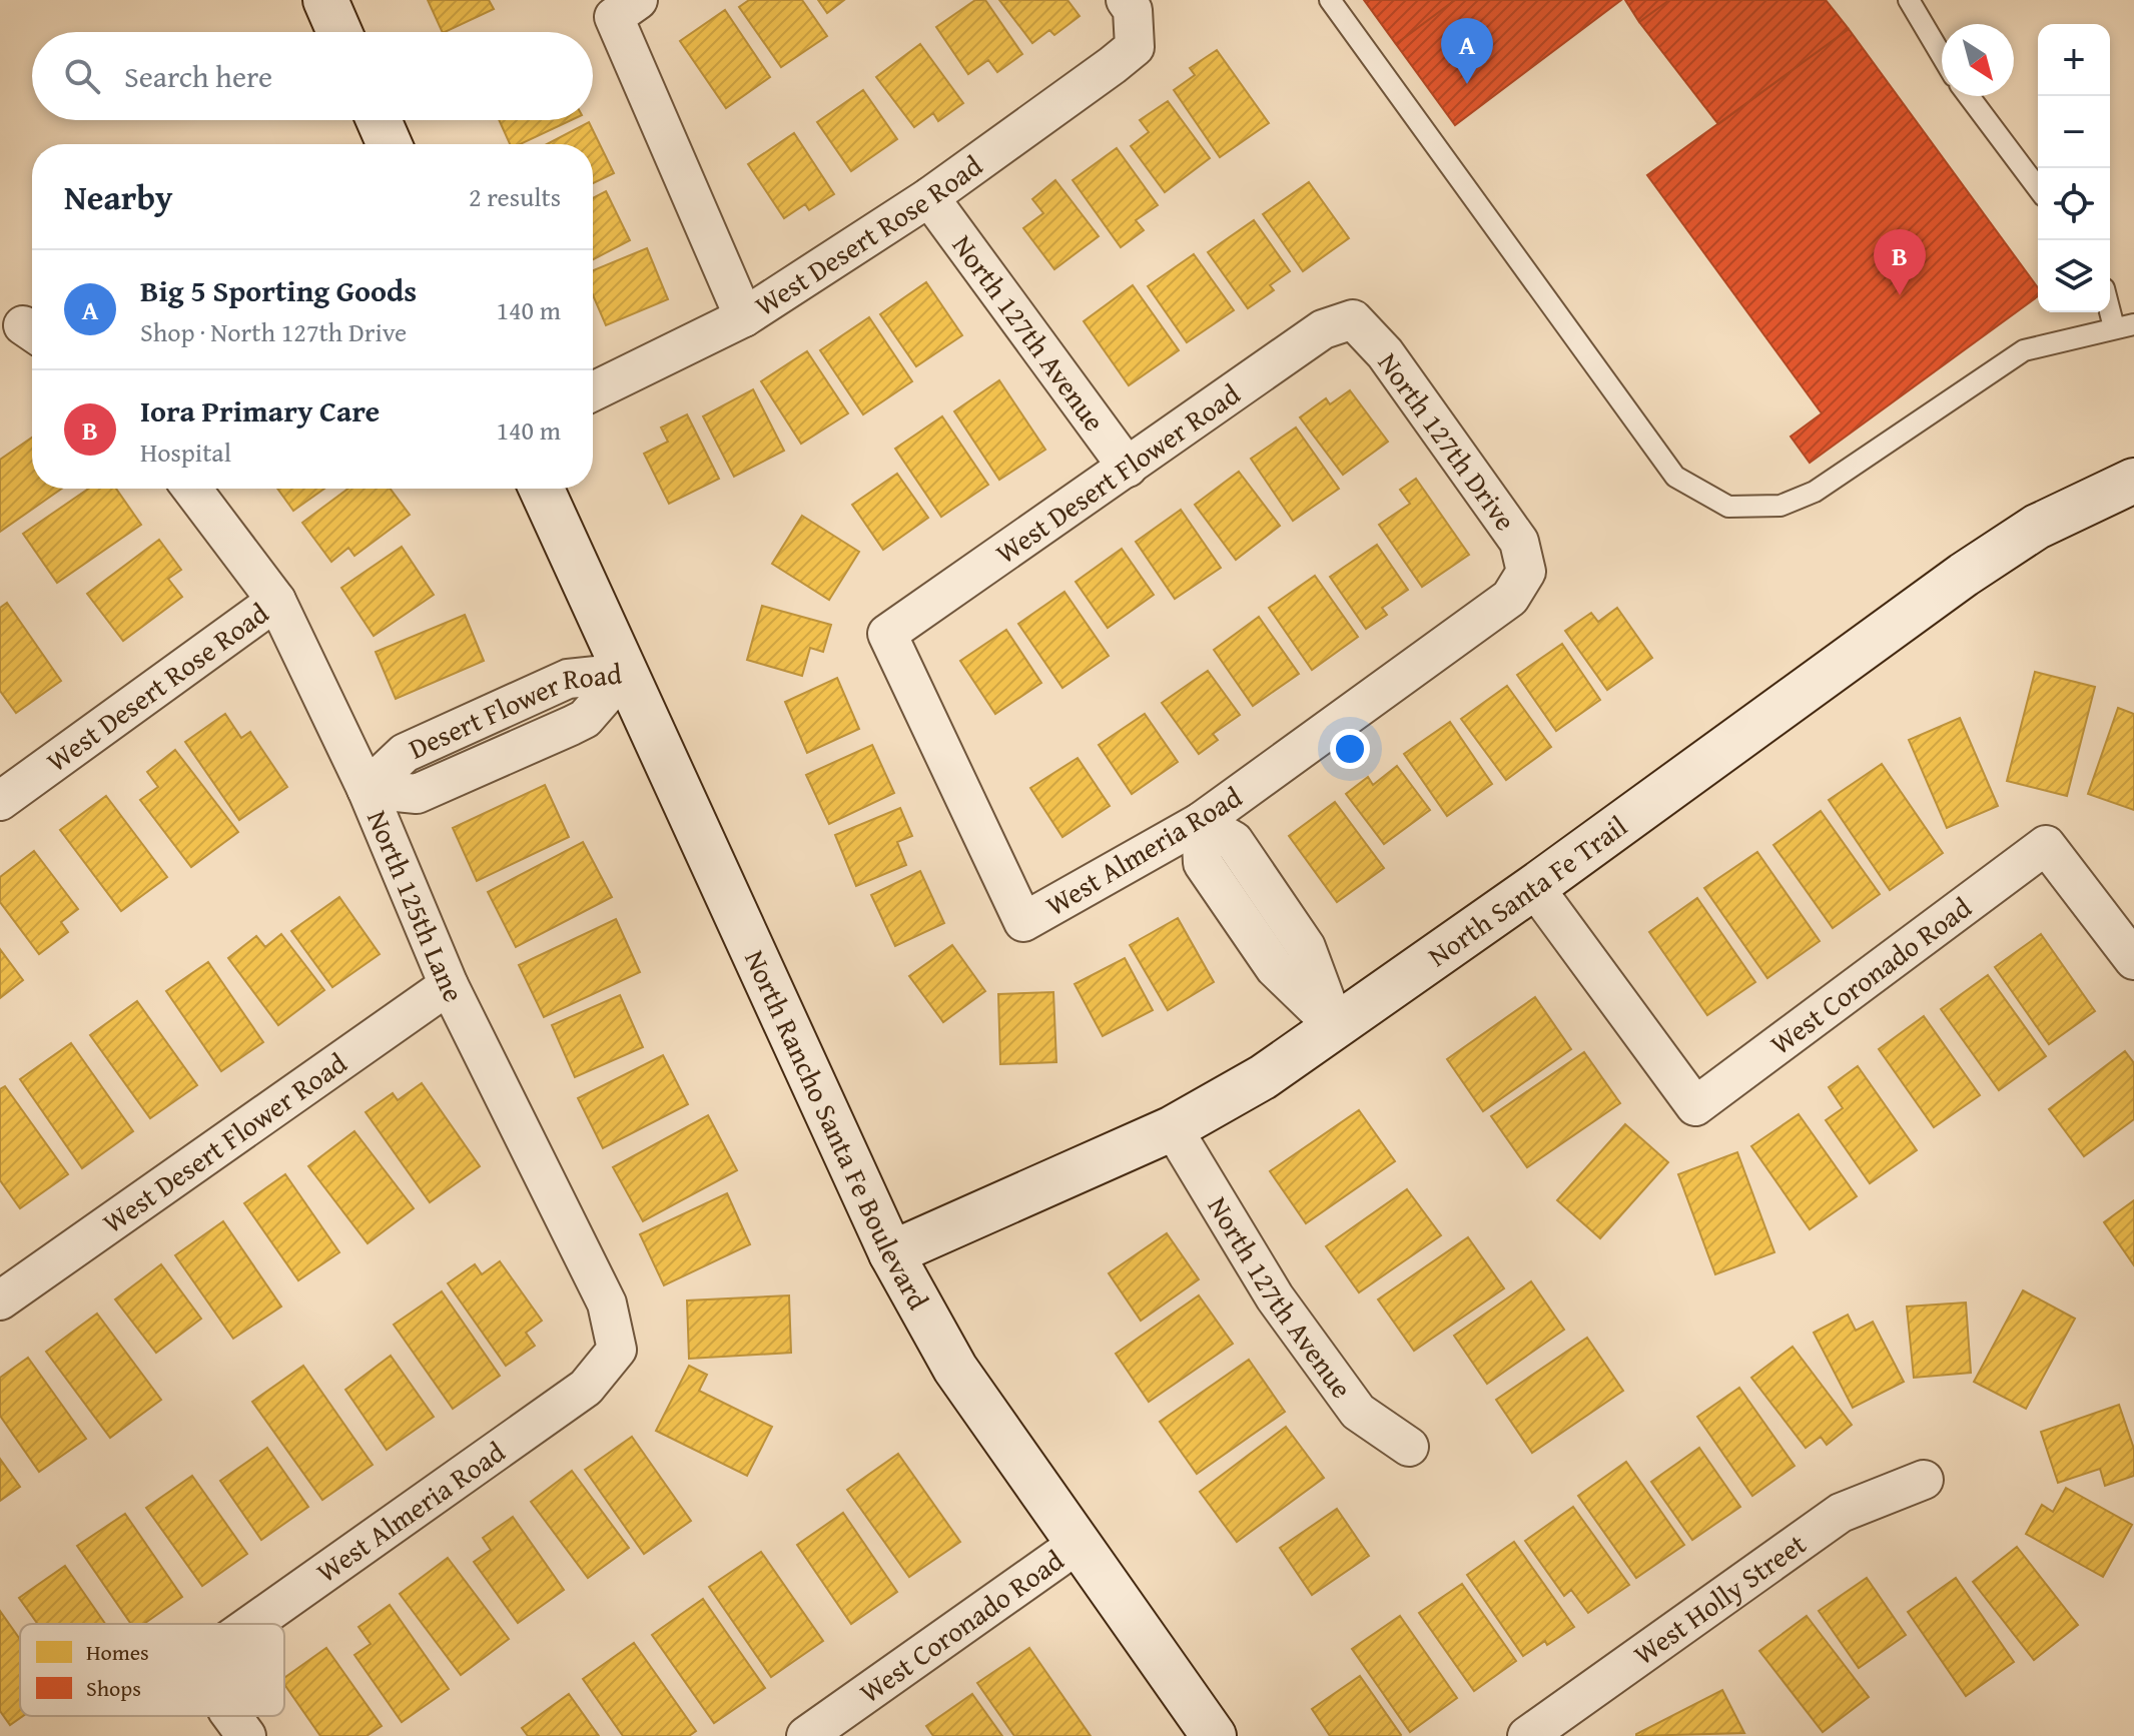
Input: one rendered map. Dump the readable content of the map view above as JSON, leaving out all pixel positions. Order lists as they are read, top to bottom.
{
  "streets": {
    "street": [
      "West Desert Rose Road",
      "North 127th Avenue",
      "North 127th Drive",
      "West Desert Flower Road",
      "Desert Flower Road",
      "West Almeria Road",
      "North Santa Fe Trail",
      "North 125th Lane",
      "West Coronado Road",
      "North Rancho Santa Fe Boulevard",
      "West Holly Street"
    ]
  },
  "crossings": [
    ["West Desert Rose Road", "North 127th Avenue"],
    ["West Desert Rose Road", "North 125th Lane"],
    ["North 127th Avenue", "West Desert Flower Road"],
    ["North 127th Avenue", "North Santa Fe Trail"],
    ["North 127th Drive", "West Desert Flower Road"],
    ["North 127th Drive", "West Almeria Road"],
    ["West Desert Flower Road", "West Almeria Road"],
    ["West Desert Flower Road", "North 125th Lane"],
    ["Desert Flower Road", "North 125th Lane"],
    ["Desert Flower Road", "North Rancho Santa Fe Boulevard"],
    ["West Almeria Road", "North 125th Lane"],
    ["North Santa Fe Trail", "West Coronado Road"],
    ["North Santa Fe Trail", "North Rancho Santa Fe Boulevard"],
    ["West Coronado Road", "North Rancho Santa Fe Boulevard"]
  ],
  "legend": ["Homes", "Shops"],
  "north": "bottom right",
  "page": {
    "pins": ["A", "B"],
    "map_buttons": ["+", "−"],
    "search": "Search here",
    "heading": ["Nearby", "2 results"],
    "list": [
      {
        "mark": "A",
        "name": "Big 5 Sporting Goods",
        "note": "Shop · North 127th Drive",
        "value": "140 m"
      },
      {
        "mark": "B",
        "name": "Iora Primary Care",
        "note": "Hospital",
        "value": "140 m"
      }
    ]
  }
}
